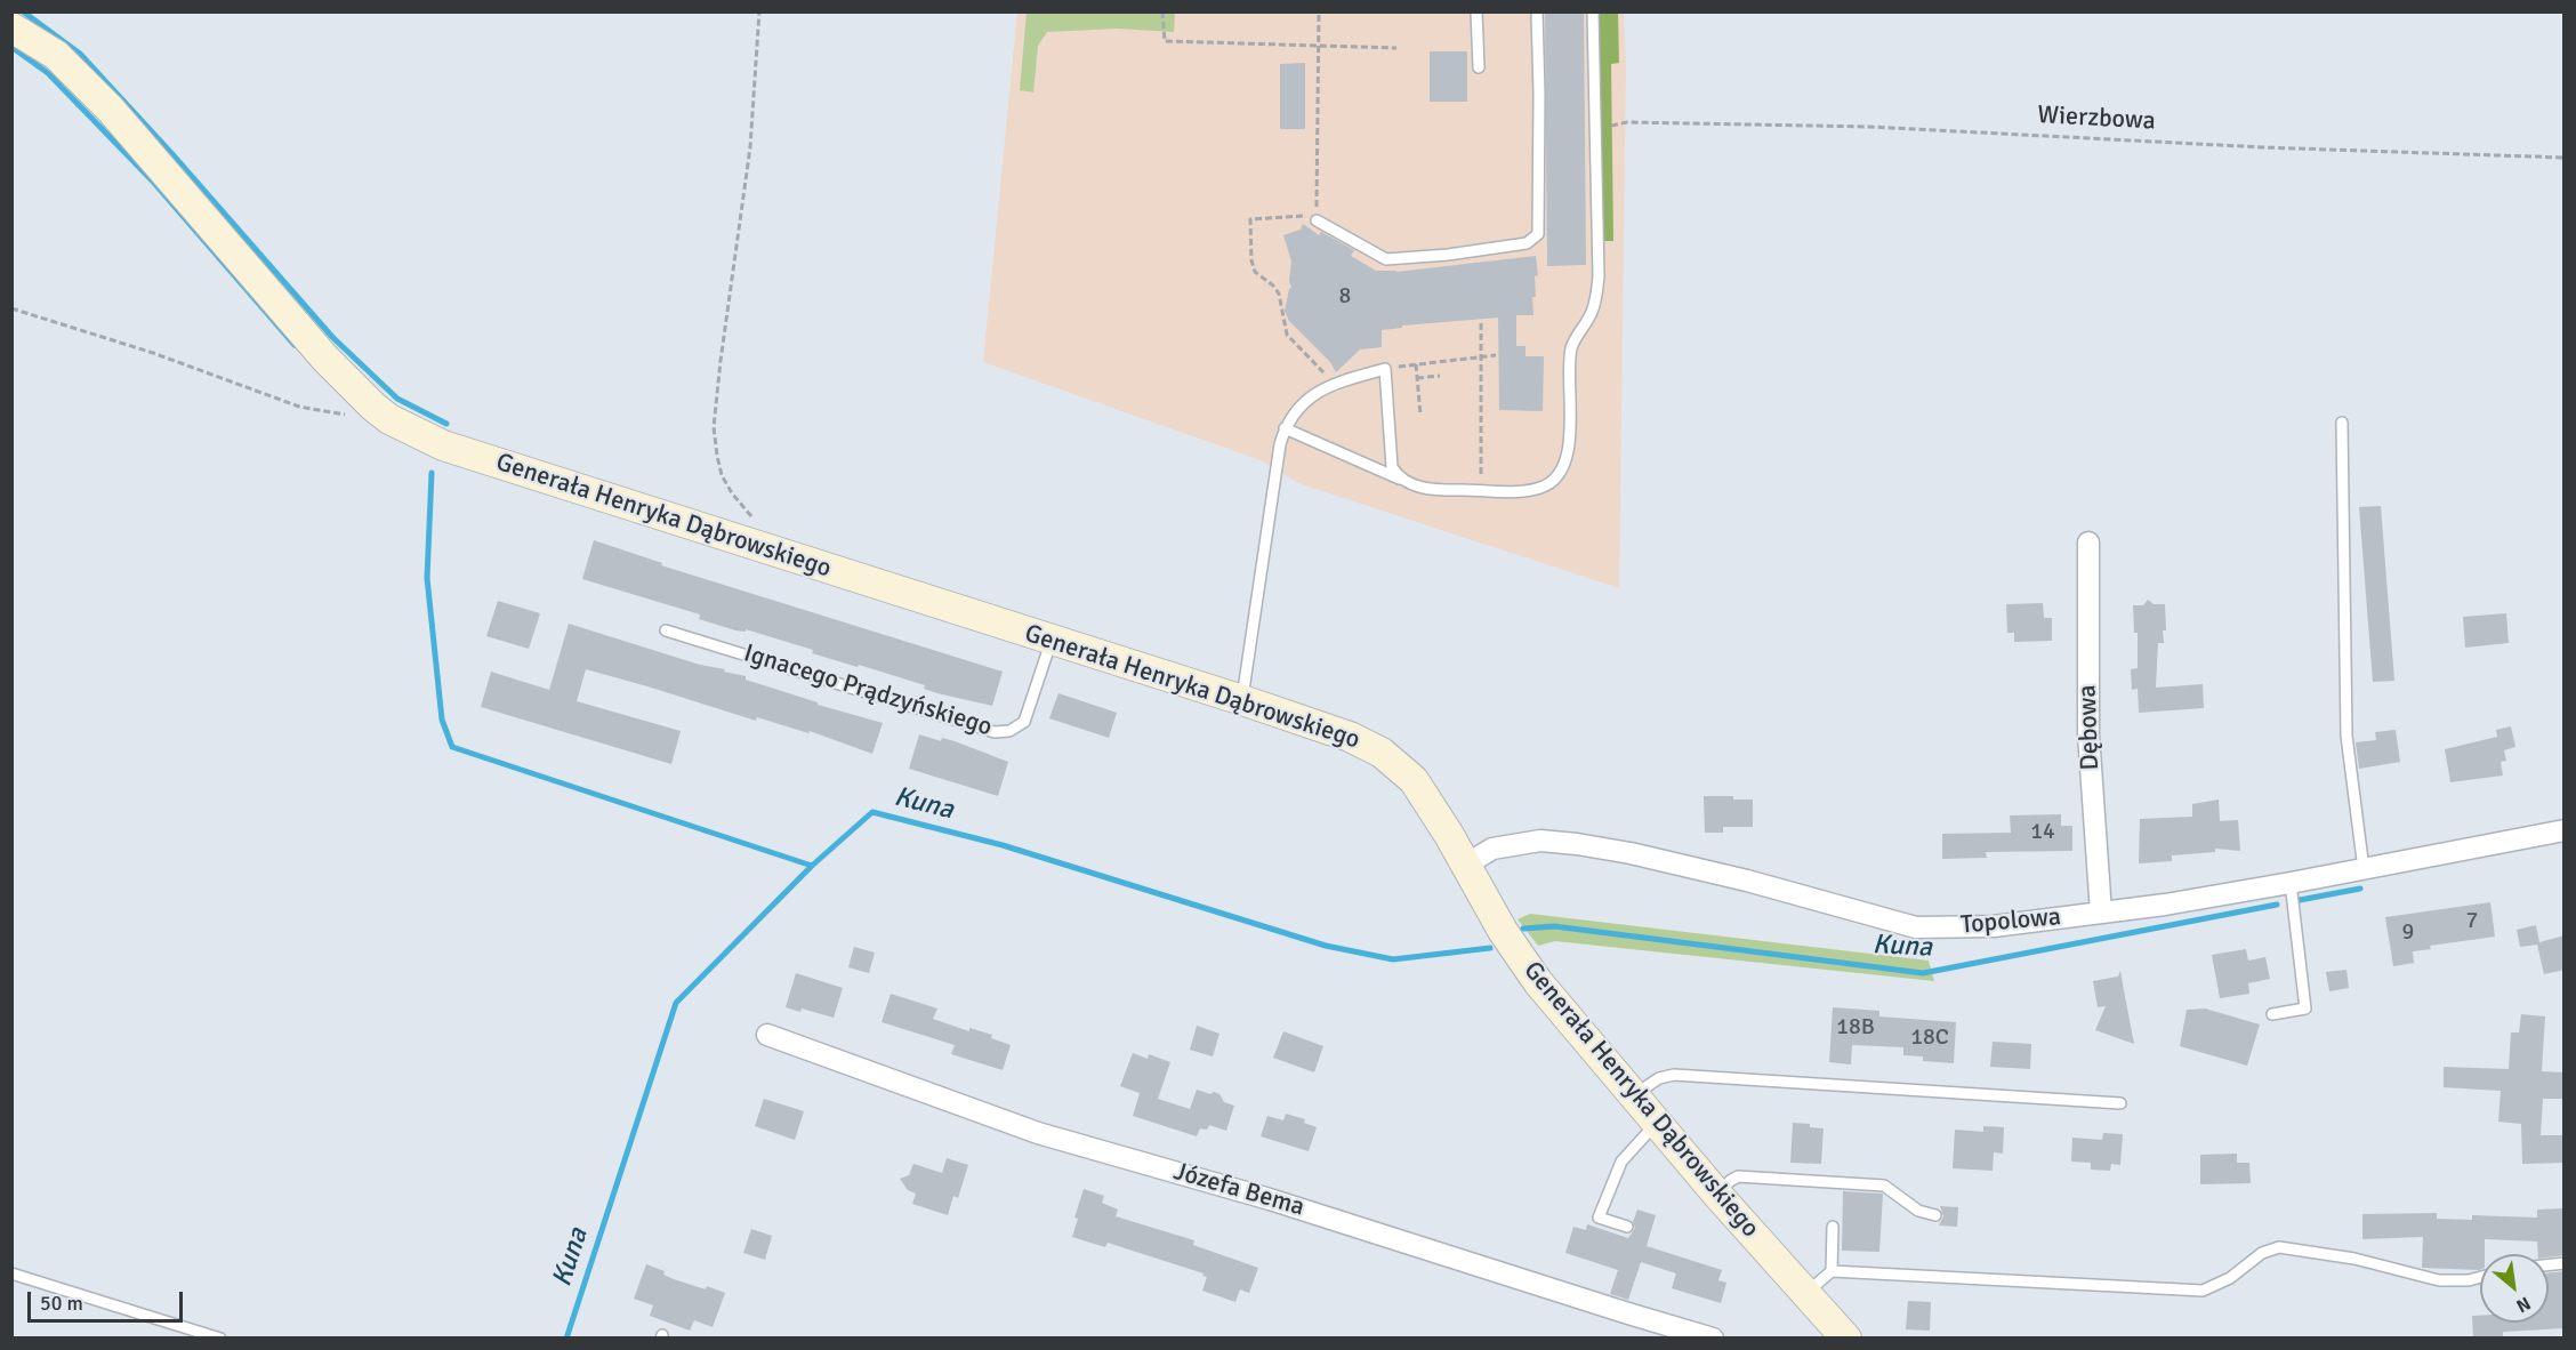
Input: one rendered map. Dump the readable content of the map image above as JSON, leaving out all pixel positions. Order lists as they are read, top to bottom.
{
  "streets": {
    "street": [
      "Generała Henryka Dąbrowskiego",
      "Dębowa",
      "Topolowa",
      "Józefa Bema"
    ],
    "lane": ["Ignacego Prądzyńskiego"],
    "path": ["Wierzbowa"]
  },
  "crossings": [
    ["Generała Henryka Dąbrowskiego", "Ignacego Prądzyńskiego"],
    ["Generała Henryka Dąbrowskiego", "Topolowa"],
    ["Dębowa", "Topolowa"]
  ],
  "water": ["Kuna"],
  "house_numbers": [
    "8",
    "14",
    "7",
    "9",
    "18B",
    "18C"
  ],
  "scale_bar": "50 m",
  "north": "bottom right"
}
